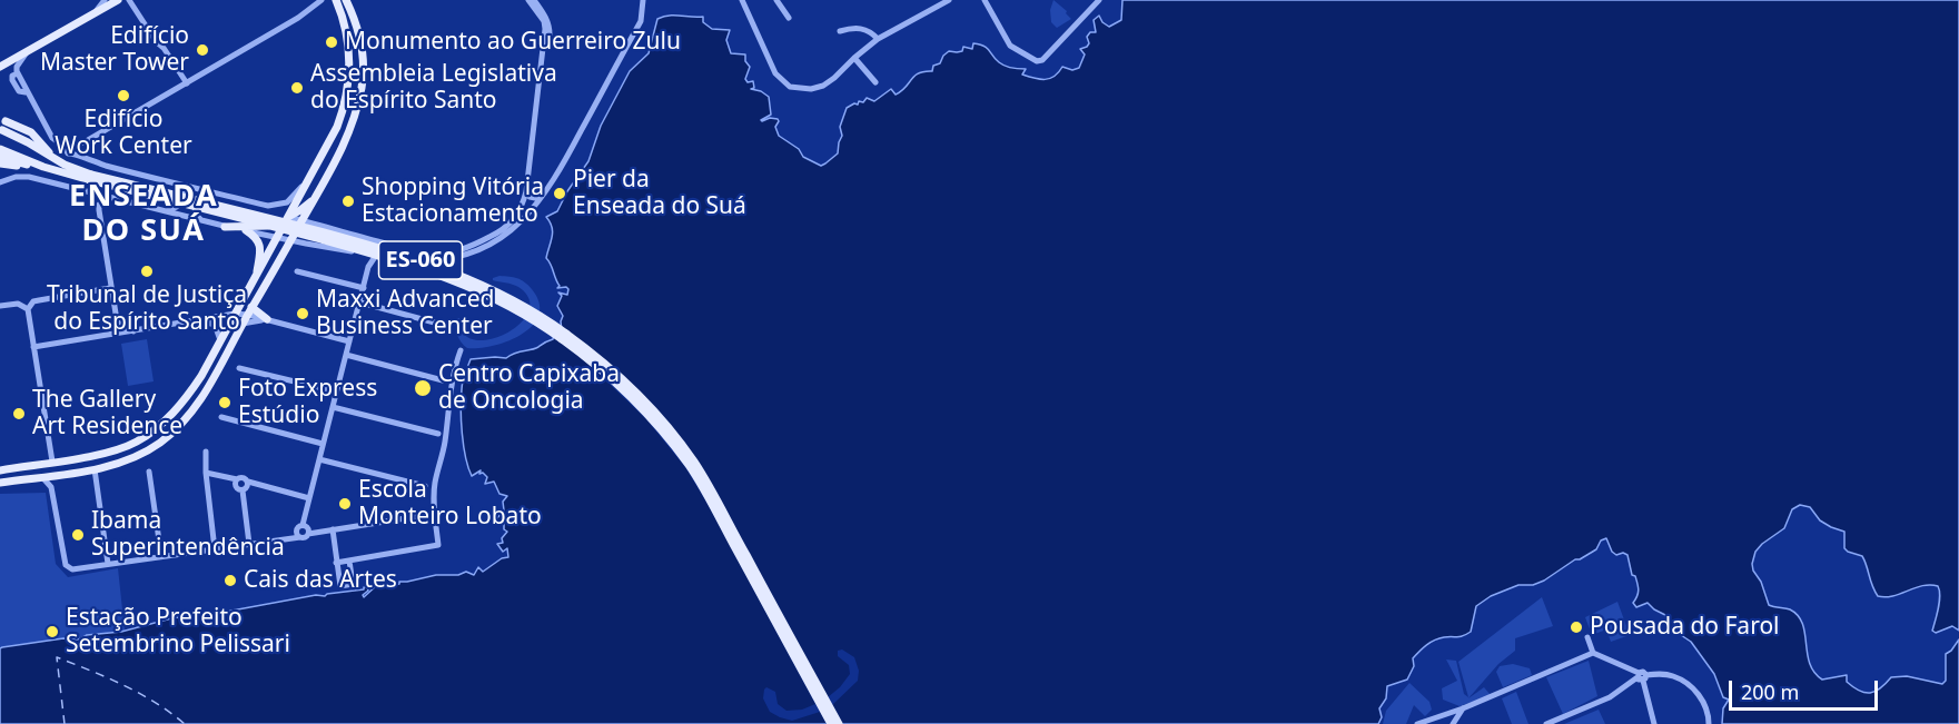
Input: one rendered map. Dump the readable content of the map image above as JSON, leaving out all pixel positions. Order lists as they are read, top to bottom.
{
  "streets": {
    "main road": ["ES-060"]
  },
  "districts": ["ENSEADA DO SUÁ"],
  "places": [
    "Monumento ao Guerreiro Zulu",
    "Edifício Master Tower",
    "Assembleia Legislativa do Espírito Santo",
    "Edifício Work Center",
    "Pier da Enseada do Suá",
    "Shopping Vitória Estacionamento",
    "Tribunal de Justiça do Espírito Santo",
    "Maxxi Advanced Business Center",
    "Centro Capixaba de Oncologia",
    "Foto Express Estúdio",
    "The Gallery Art Residence",
    "Escola Monteiro Lobato",
    "Ibama Superintendência",
    "Cais das Artes",
    "Pousada do Farol",
    "Estação Prefeito Setembrino Pelissari"
  ],
  "scale_bar": "200 m"
}
